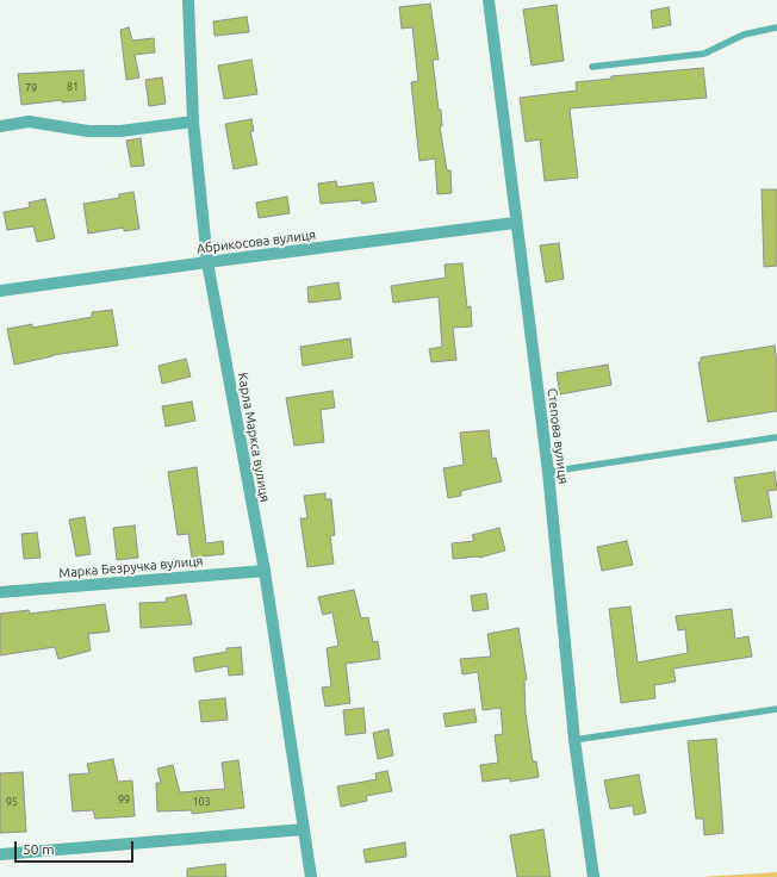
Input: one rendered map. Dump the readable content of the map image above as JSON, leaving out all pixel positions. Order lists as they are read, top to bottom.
{
  "streets": {
    "street": [
      "Абрикосова вулиця",
      "Степова вулиця",
      "Карла Маркса вулиця",
      "Марка Безручка вулиця"
    ]
  },
  "crossings": [
    ["Абрикосова вулиця", "Степова вулиця"],
    ["Абрикосова вулиця", "Карла Маркса вулиця"],
    ["Карла Маркса вулиця", "Марка Безручка вулиця"]
  ],
  "house_numbers": [
    "81",
    "79",
    "99",
    "95",
    "103"
  ],
  "scale_bar": "50 m"
}
